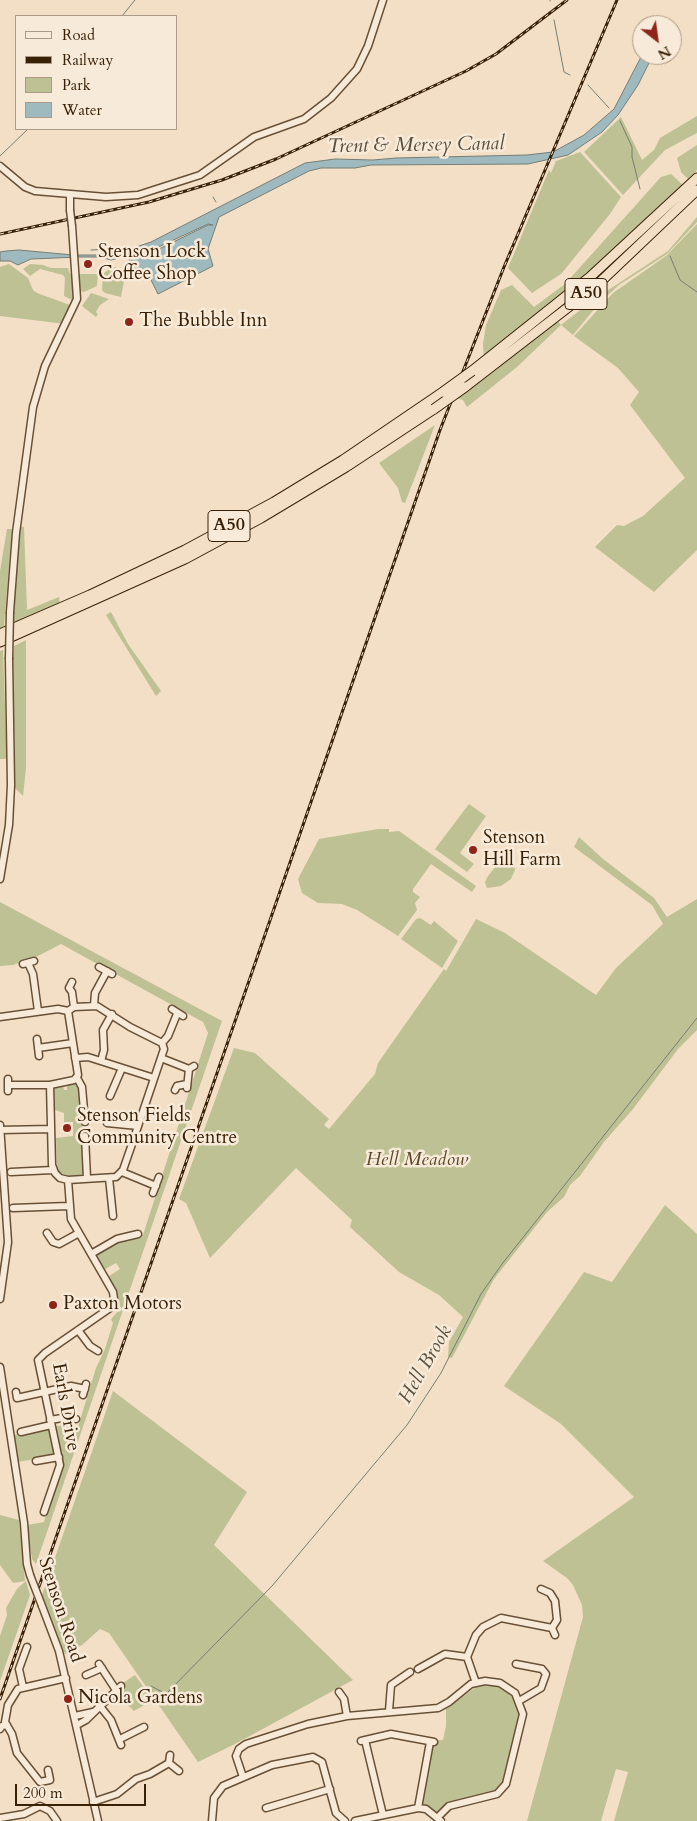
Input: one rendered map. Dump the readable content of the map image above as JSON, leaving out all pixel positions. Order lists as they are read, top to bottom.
{
  "streets": {
    "highway": ["A50"],
    "street": ["Earls Drive", "Stenson Road"]
  },
  "water": ["Trent & Mersey Canal", "Hell Brook"],
  "parks": ["Hell Meadow"],
  "places": [
    "Stenson Lock Coffee Shop",
    "The Bubble Inn",
    "Stenson Hill Farm",
    "Stenson Fields Community Centre",
    "Paxton Motors",
    "Nicola Gardens"
  ],
  "legend": [
    "Road",
    "Railway",
    "Park",
    "Water"
  ],
  "scale_bar": "200 m",
  "north": "bottom right"
}
